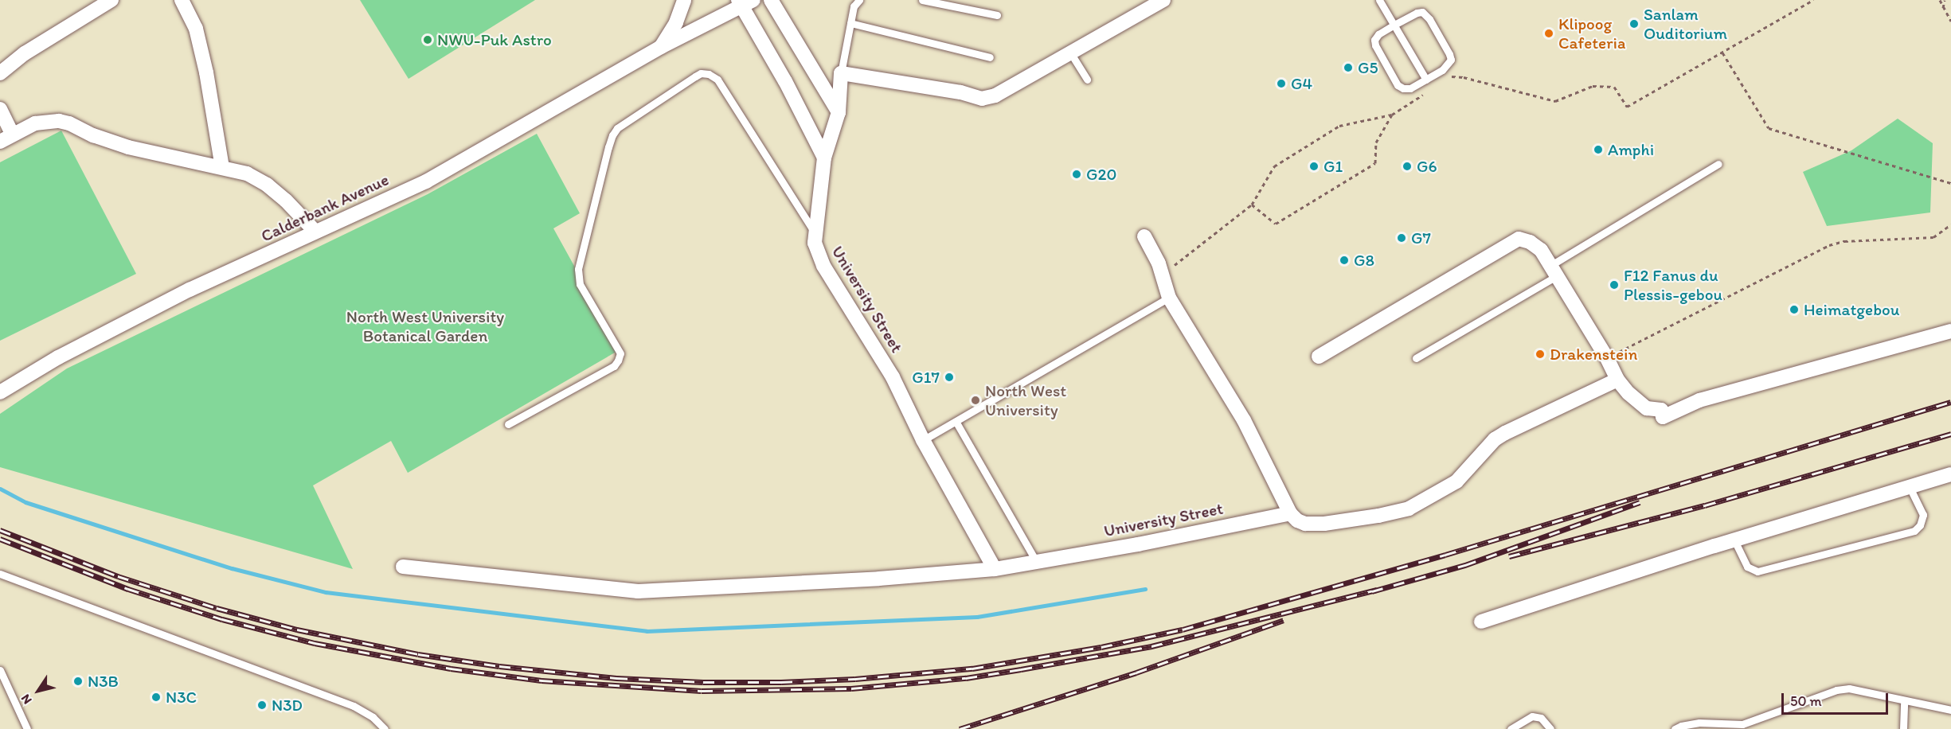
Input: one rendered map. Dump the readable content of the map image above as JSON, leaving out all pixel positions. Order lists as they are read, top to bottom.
{
  "streets": {
    "street": ["Calderbank Avenue", "University Street"]
  },
  "parks": ["North West University Botanical Garden"],
  "places": [
    "Sanlam Ouditorium",
    "Klipoog Cafeteria",
    "NWU-Puk Astro",
    "G5",
    "G4",
    "Amphi",
    "G1",
    "G6",
    "G20",
    "G7",
    "G8",
    "F12 Fanus du Plessis-gebou",
    "Heimatgebou",
    "Drakenstein",
    "G17",
    "North West University",
    "N3B",
    "N3C",
    "N3D"
  ],
  "scale_bar": "50 m",
  "north": "bottom left"
}
